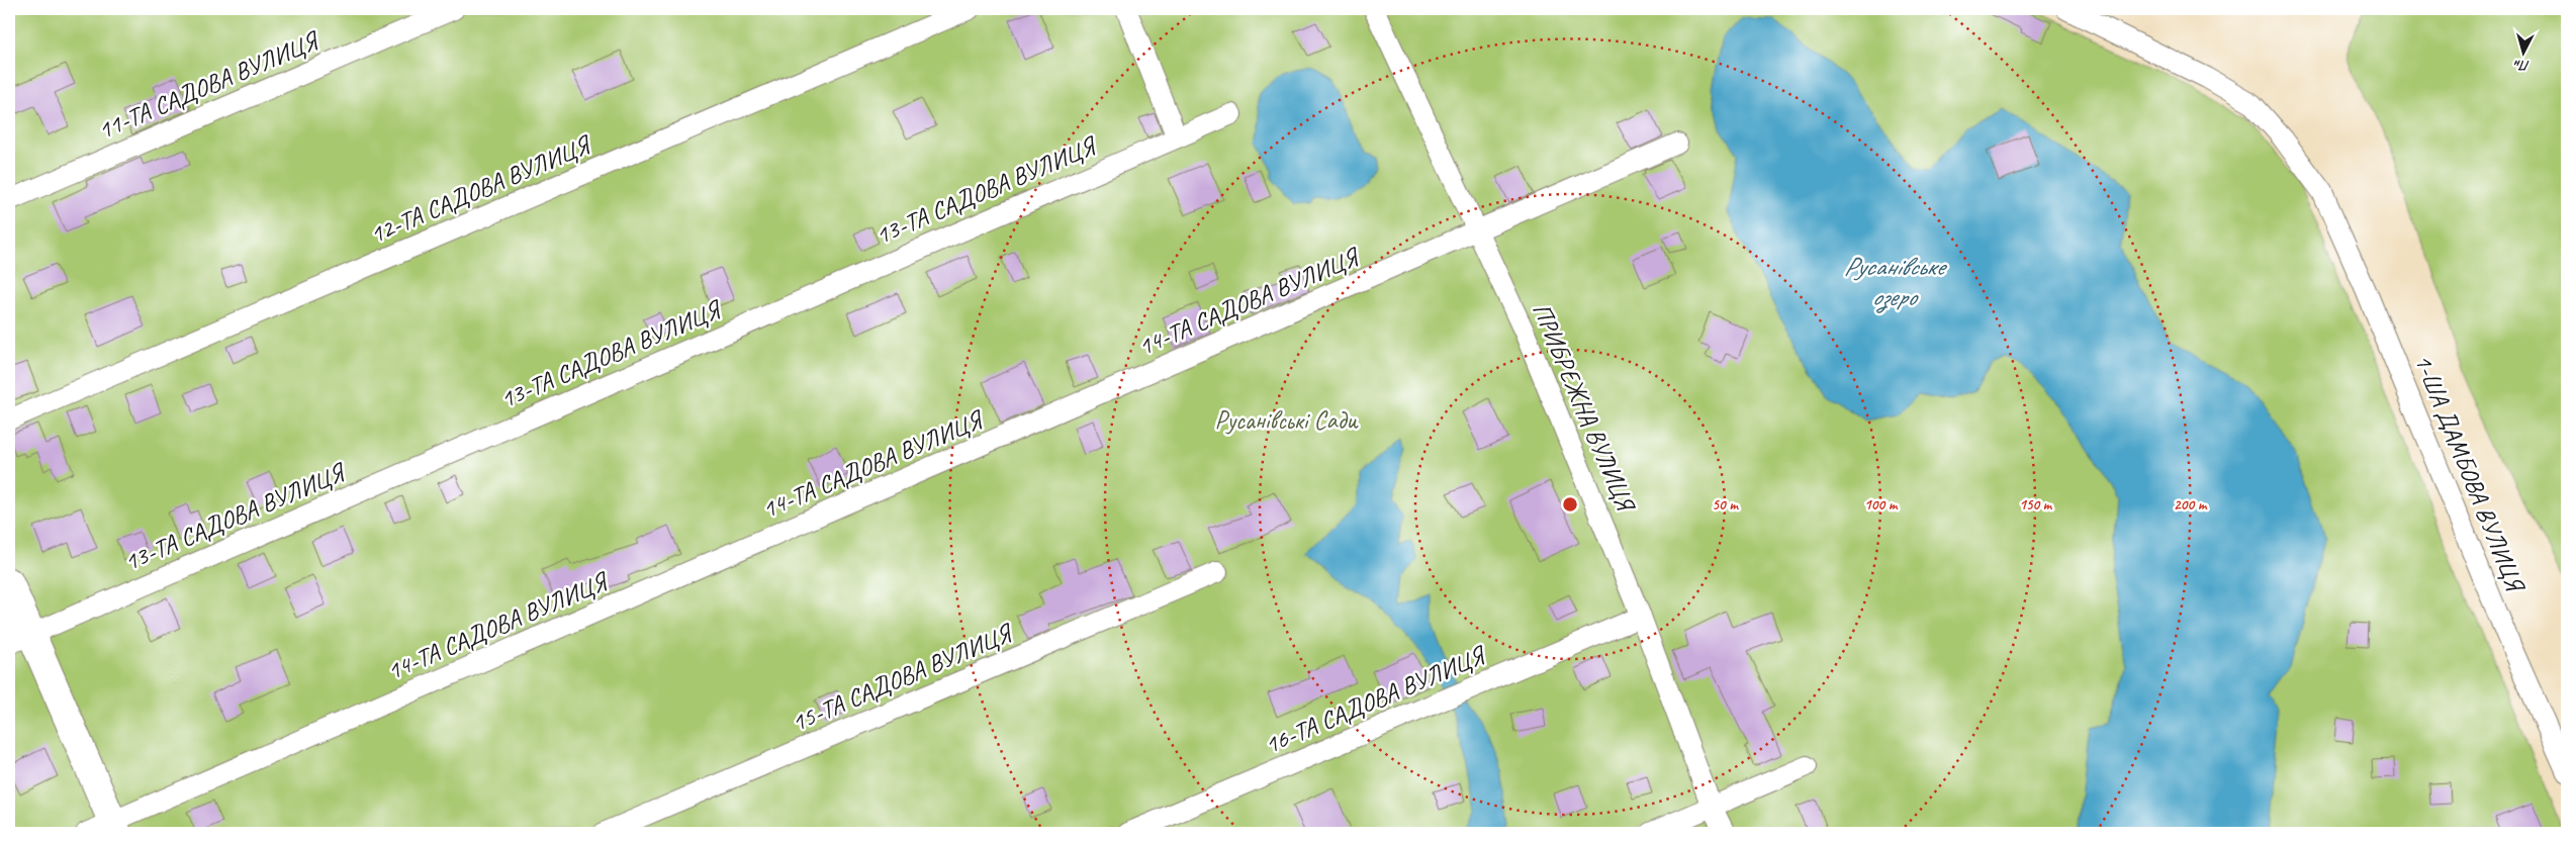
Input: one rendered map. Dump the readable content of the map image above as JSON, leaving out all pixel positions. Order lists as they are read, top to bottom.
{
  "streets": {
    "street": [
      "11-ТА САДОВА ВУЛИЦЯ",
      "12-ТА САДОВА ВУЛИЦЯ",
      "13-ТА САДОВА ВУЛИЦЯ",
      "14-ТА САДОВА ВУЛИЦЯ",
      "ПРИБРЕЖНА ВУЛИЦЯ",
      "1-ША ДАМБОВА ВУЛИЦЯ",
      "15-ТА САДОВА ВУЛИЦЯ",
      "16-ТА САДОВА ВУЛИЦЯ"
    ]
  },
  "crossings": [
    ["14-ТА САДОВА ВУЛИЦЯ", "ПРИБРЕЖНА ВУЛИЦЯ"],
    ["ПРИБРЕЖНА ВУЛИЦЯ", "16-ТА САДОВА ВУЛИЦЯ"]
  ],
  "water": ["Русанівське озеро"],
  "parks": ["Русанівські Сади"],
  "north": "bottom",
  "rings": [
    "50 m",
    "100 m",
    "150 m",
    "200 m"
  ]
}
